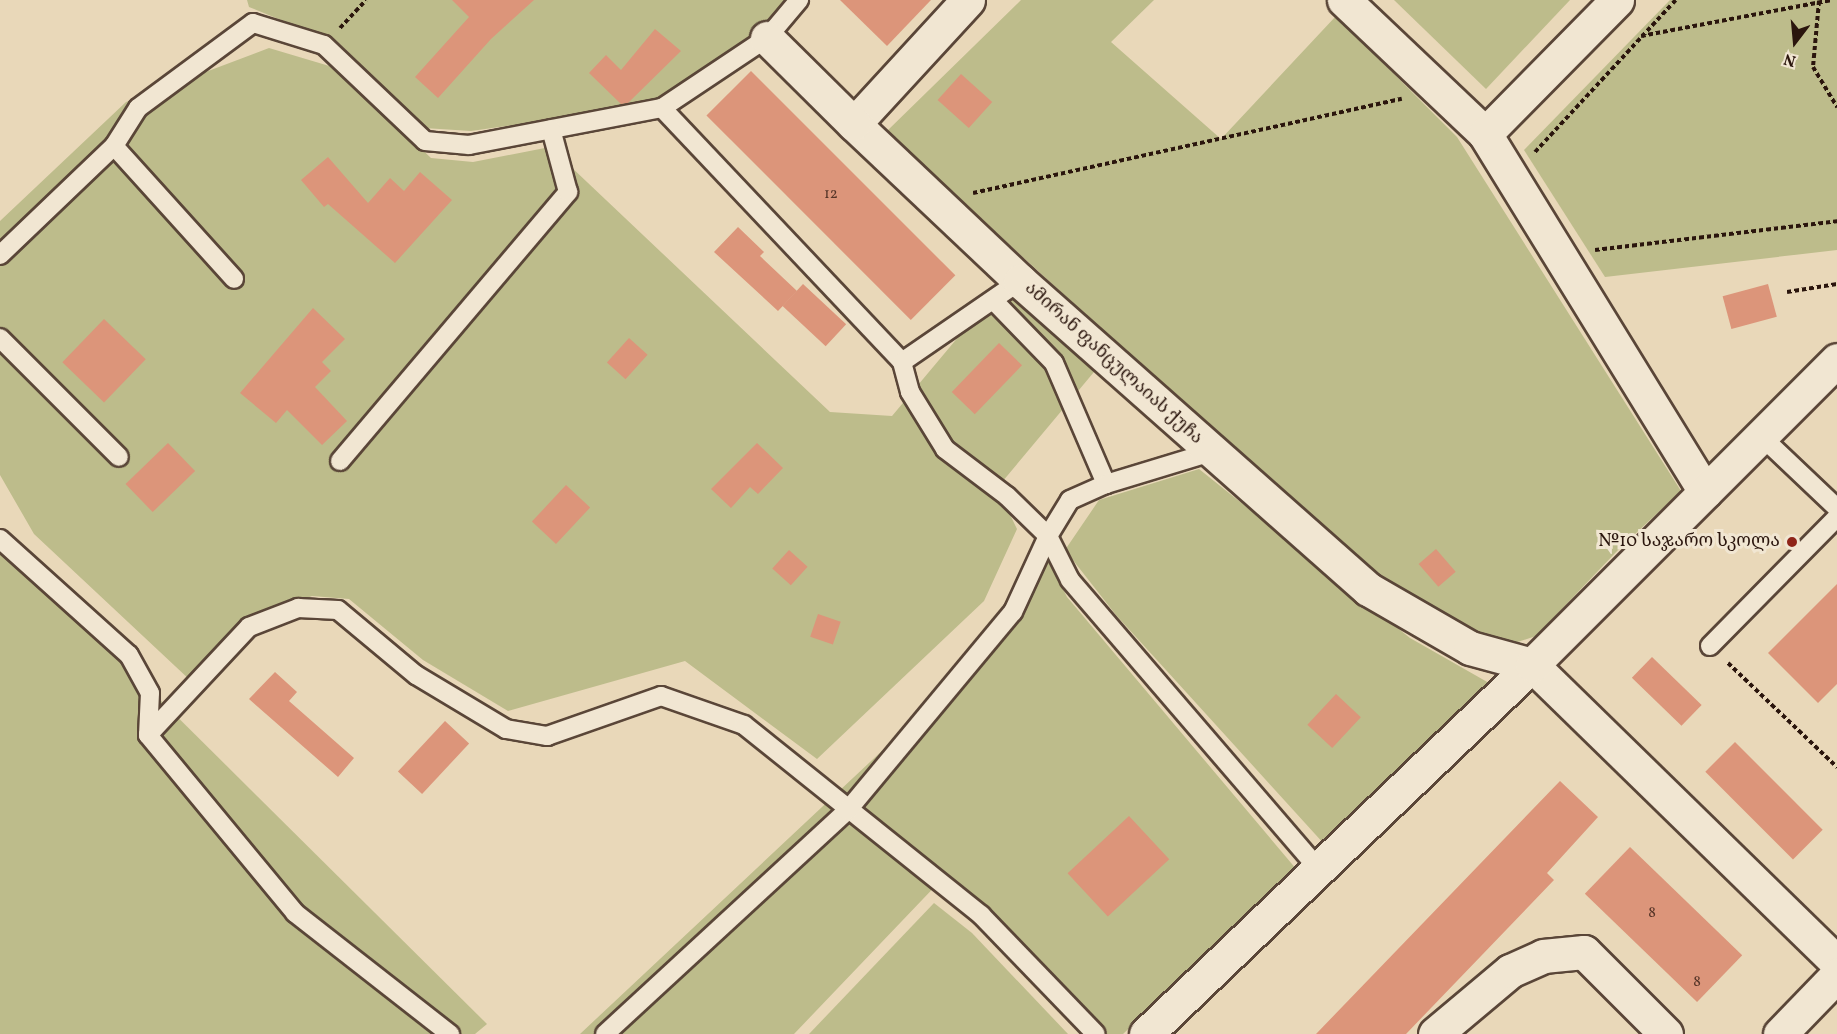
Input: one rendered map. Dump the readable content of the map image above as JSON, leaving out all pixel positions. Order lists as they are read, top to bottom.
{
  "streets": {
    "street": ["ამირან ფანცულაიას ქუჩა"]
  },
  "places": ["№10 საჯარო სკოლა"],
  "house_numbers": ["12", "8", "8"],
  "north": "bottom"
}
